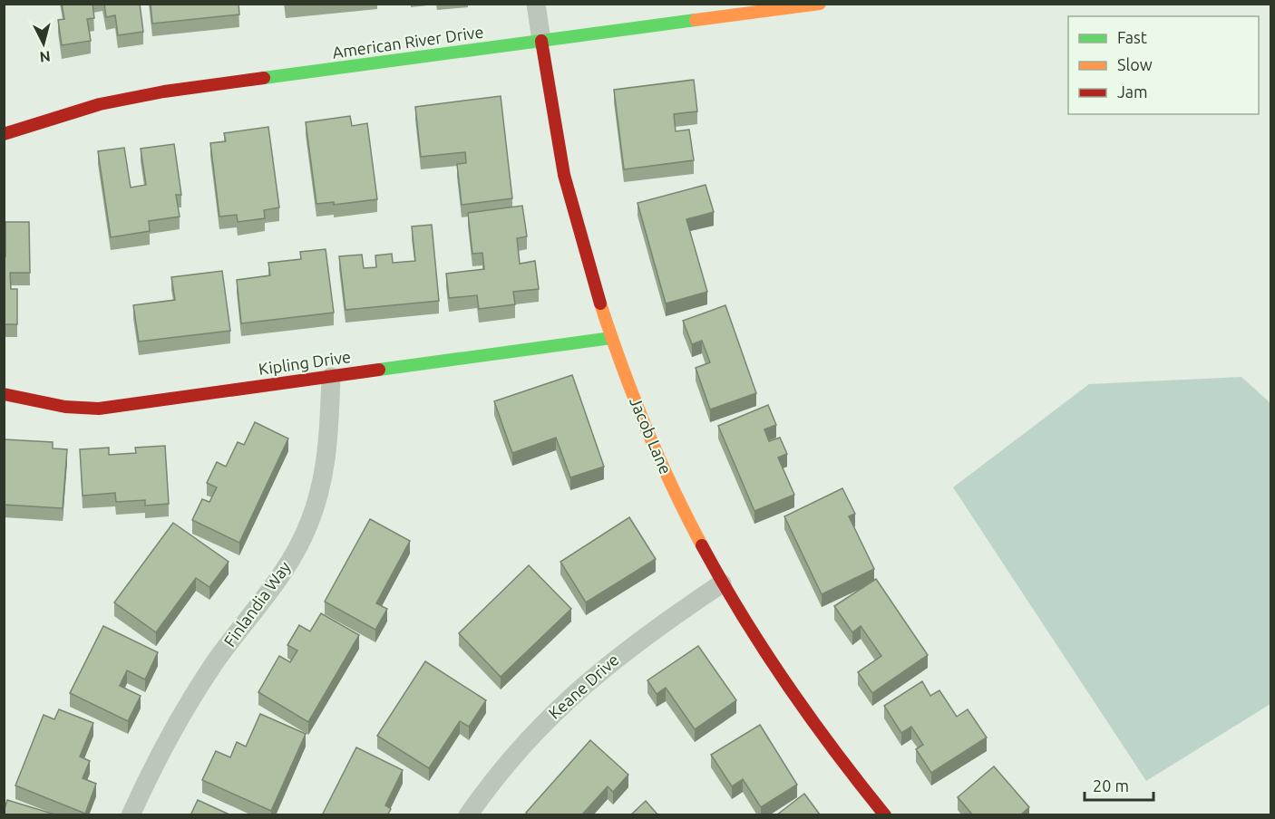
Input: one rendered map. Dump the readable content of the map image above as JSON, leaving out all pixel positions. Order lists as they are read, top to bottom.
{
  "streets": {
    "street": [
      "American River Drive",
      "Kipling Drive",
      "Jacob Lane",
      "Finlandia Way",
      "Keane Drive"
    ]
  },
  "crossings": [
    ["American River Drive", "Jacob Lane"],
    ["Kipling Drive", "Jacob Lane"],
    ["Kipling Drive", "Finlandia Way"],
    ["Jacob Lane", "Keane Drive"]
  ],
  "legend": ["Fast", "Slow", "Jam"],
  "scale_bar": "20 m",
  "north": "bottom"
}
